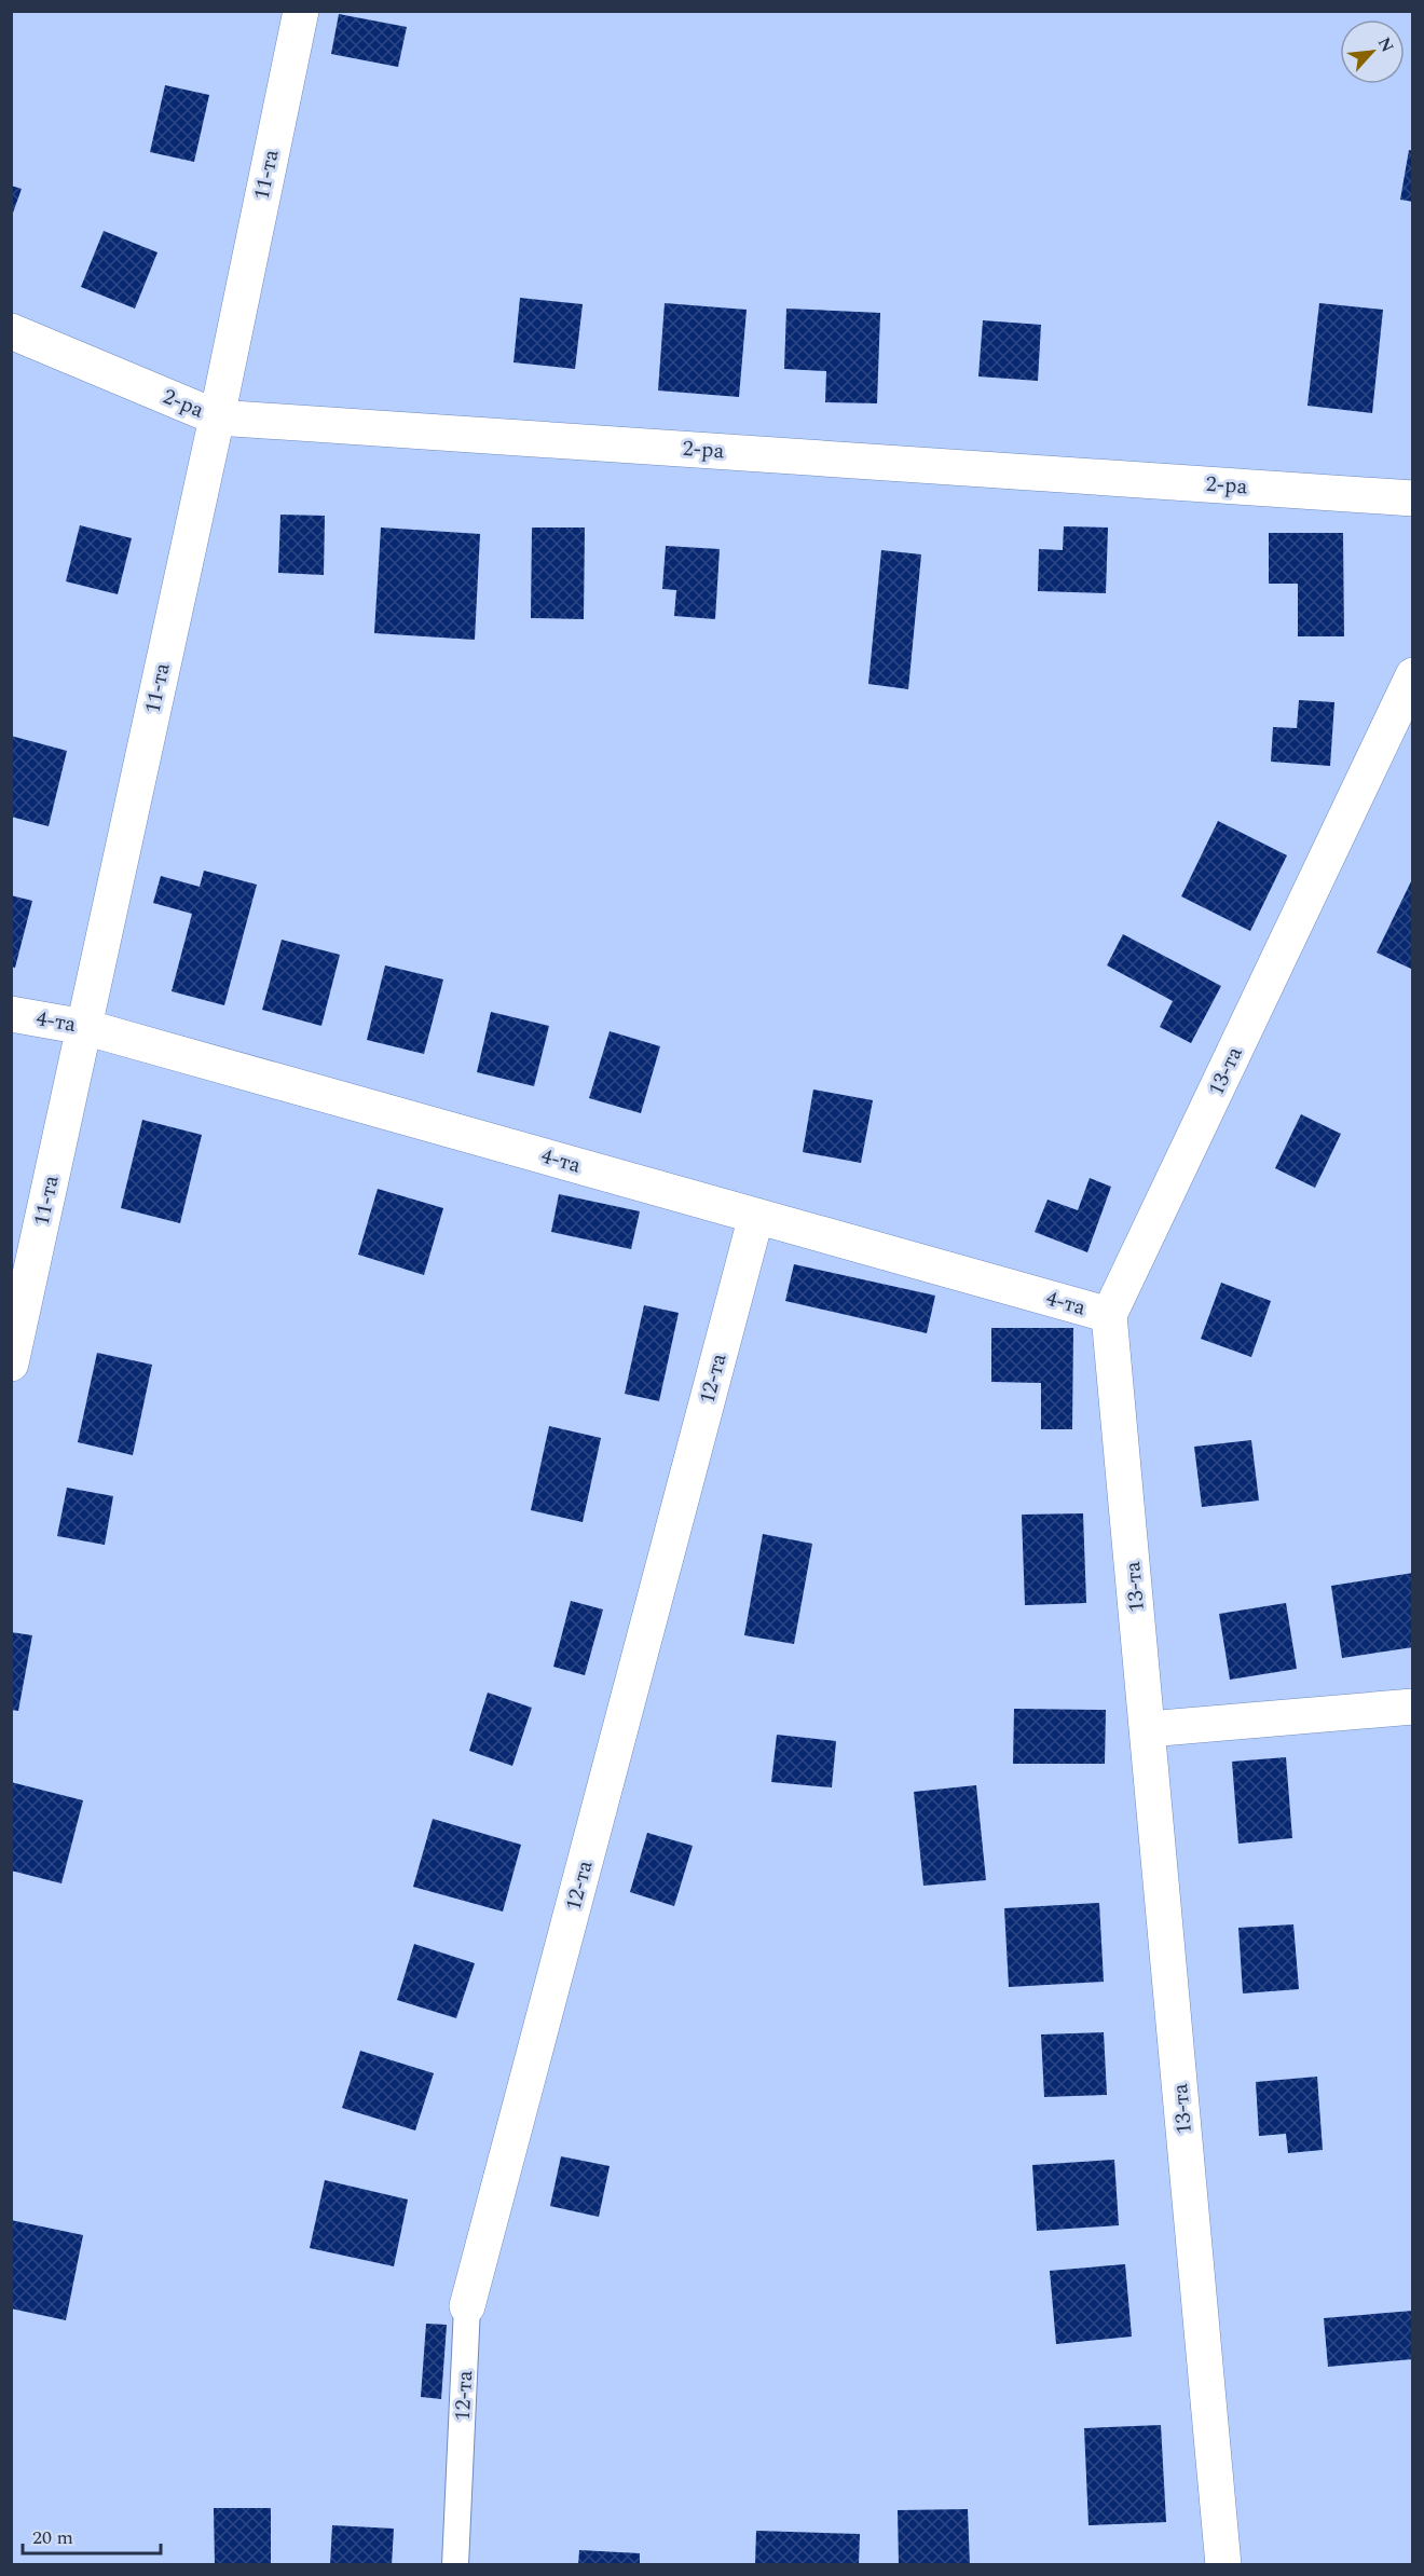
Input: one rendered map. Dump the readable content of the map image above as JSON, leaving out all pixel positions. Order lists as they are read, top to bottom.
{
  "streets": {
    "street": [
      "11-та",
      "2-ра",
      "4-та",
      "13-та",
      "12-та"
    ]
  },
  "crossings": [
    ["11-та", "2-ра"],
    ["11-та", "4-та"],
    ["4-та", "13-та"],
    ["4-та", "12-та"]
  ],
  "scale_bar": "20 m",
  "north": "top right"
}
